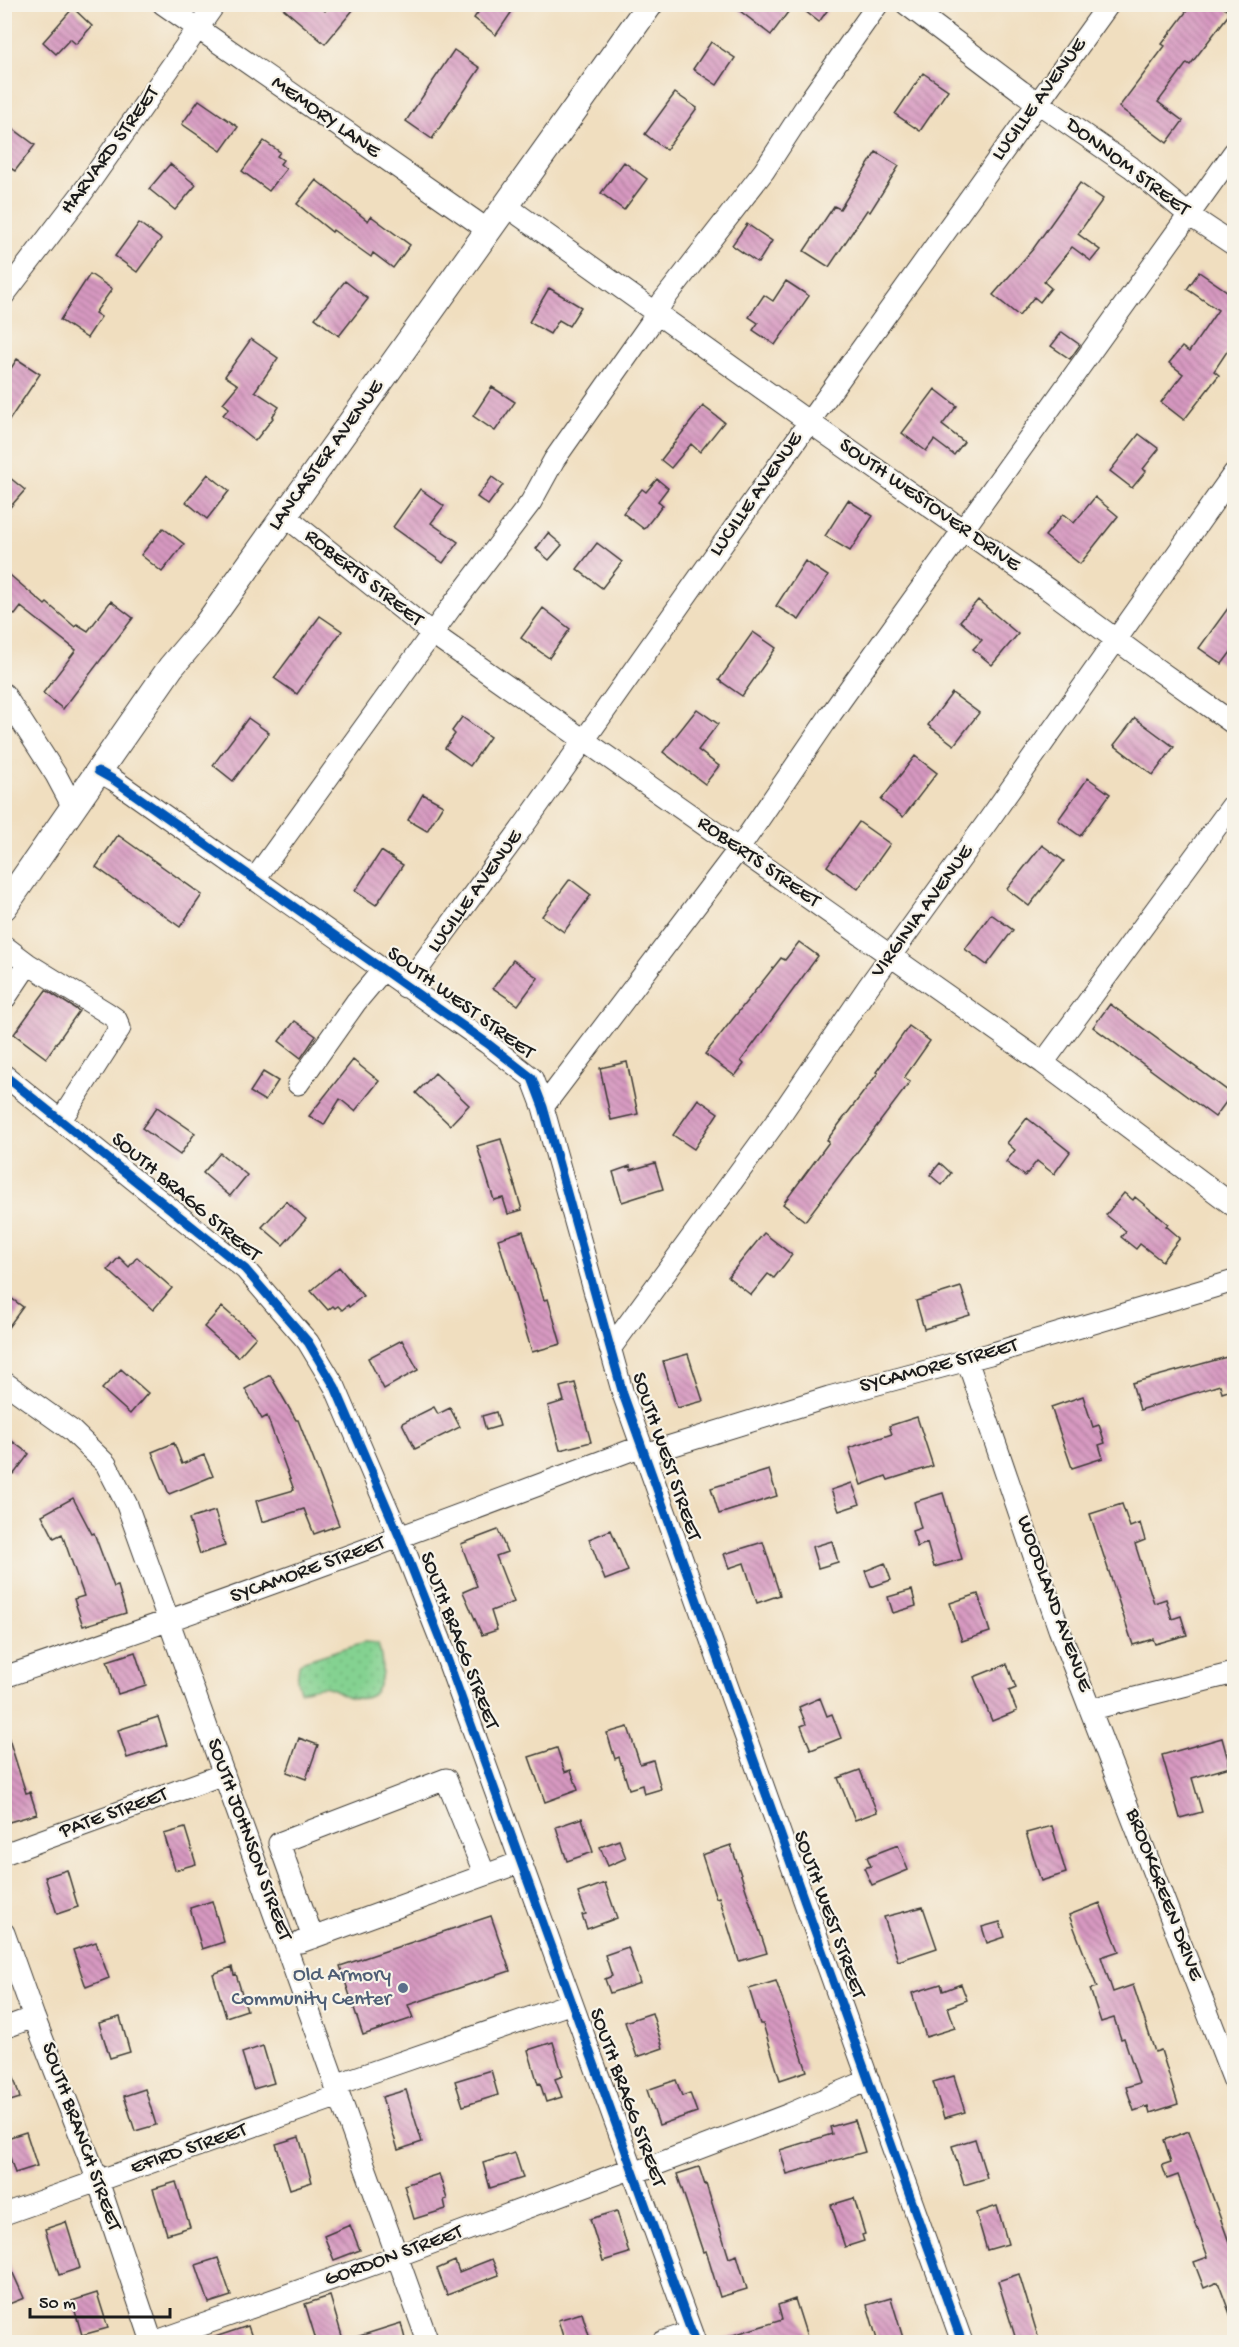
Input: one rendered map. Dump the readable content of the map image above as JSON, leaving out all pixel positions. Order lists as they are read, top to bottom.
{
  "streets": {
    "main road": ["LANCASTER AVENUE"],
    "street": [
      "LUCILLE AVENUE",
      "MEMORY LANE",
      "HARVARD STREET",
      "DONNOM STREET",
      "SOUTH WESTOVER DRIVE",
      "ROBERTS STREET",
      "VIRGINIA AVENUE",
      "SOUTH WEST STREET",
      "SOUTH BRAGG STREET",
      "SYCAMORE STREET",
      "WOODLAND AVENUE",
      "PATE STREET",
      "SOUTH JOHNSON STREET",
      "BROOKGREEN DRIVE",
      "SOUTH BRANCH STREET",
      "EFIRD STREET",
      "GORDON STREET"
    ]
  },
  "crossings": [
    ["LUCILLE AVENUE", "DONNOM STREET"],
    ["LUCILLE AVENUE", "SOUTH WESTOVER DRIVE"],
    ["LUCILLE AVENUE", "ROBERTS STREET"],
    ["LUCILLE AVENUE", "SOUTH WEST STREET"],
    ["MEMORY LANE", "HARVARD STREET"],
    ["MEMORY LANE", "LANCASTER AVENUE"],
    ["LANCASTER AVENUE", "SOUTH WESTOVER DRIVE"],
    ["LANCASTER AVENUE", "ROBERTS STREET"],
    ["LANCASTER AVENUE", "SOUTH WEST STREET"],
    ["SOUTH WESTOVER DRIVE", "VIRGINIA AVENUE"],
    ["ROBERTS STREET", "VIRGINIA AVENUE"],
    ["VIRGINIA AVENUE", "SOUTH WEST STREET"],
    ["SOUTH WEST STREET", "SYCAMORE STREET"],
    ["SOUTH WEST STREET", "GORDON STREET"],
    ["SOUTH BRAGG STREET", "SYCAMORE STREET"],
    ["SOUTH BRAGG STREET", "EFIRD STREET"],
    ["SOUTH BRAGG STREET", "GORDON STREET"],
    ["SYCAMORE STREET", "WOODLAND AVENUE"],
    ["SYCAMORE STREET", "SOUTH JOHNSON STREET"],
    ["WOODLAND AVENUE", "BROOKGREEN DRIVE"],
    ["PATE STREET", "SOUTH JOHNSON STREET"],
    ["SOUTH JOHNSON STREET", "EFIRD STREET"],
    ["SOUTH JOHNSON STREET", "GORDON STREET"],
    ["SOUTH BRANCH STREET", "EFIRD STREET"],
    ["SOUTH BRANCH STREET", "GORDON STREET"]
  ],
  "places": ["Old Armory Community Center"],
  "scale_bar": "50 m"
}
